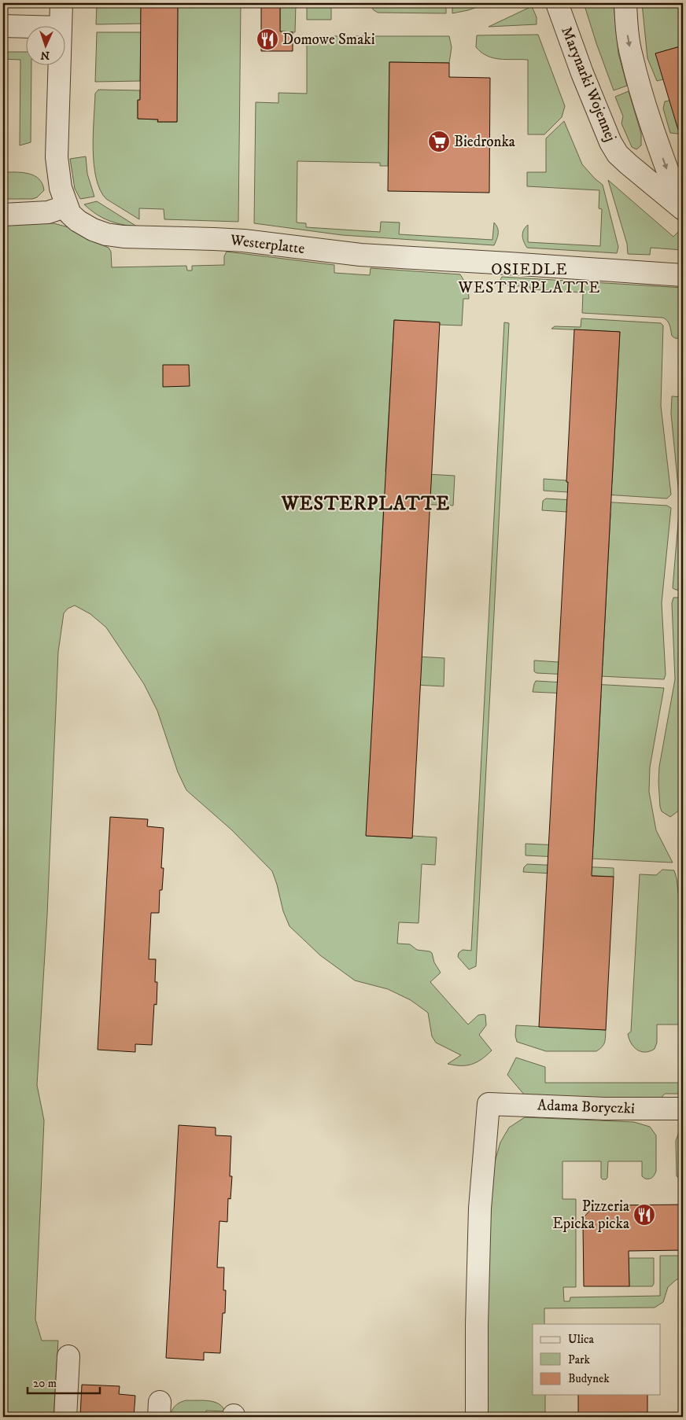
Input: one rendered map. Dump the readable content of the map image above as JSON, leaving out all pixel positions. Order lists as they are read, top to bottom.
{
  "streets": {
    "street": ["Marynarki Wojennej", "Westerplatte", "Adama Boryczki"]
  },
  "districts": ["OSIEDLE WESTERPLATTE", "WESTERPLATTE"],
  "places": {
    "restaurant": ["Domowe Smaki", "Pizzeria Epicka picka"],
    "supermarket": ["Biedronka"]
  },
  "legend": ["Ulica", "Park", "Budynek"],
  "scale_bar": "20 m",
  "north": "bottom"
}
